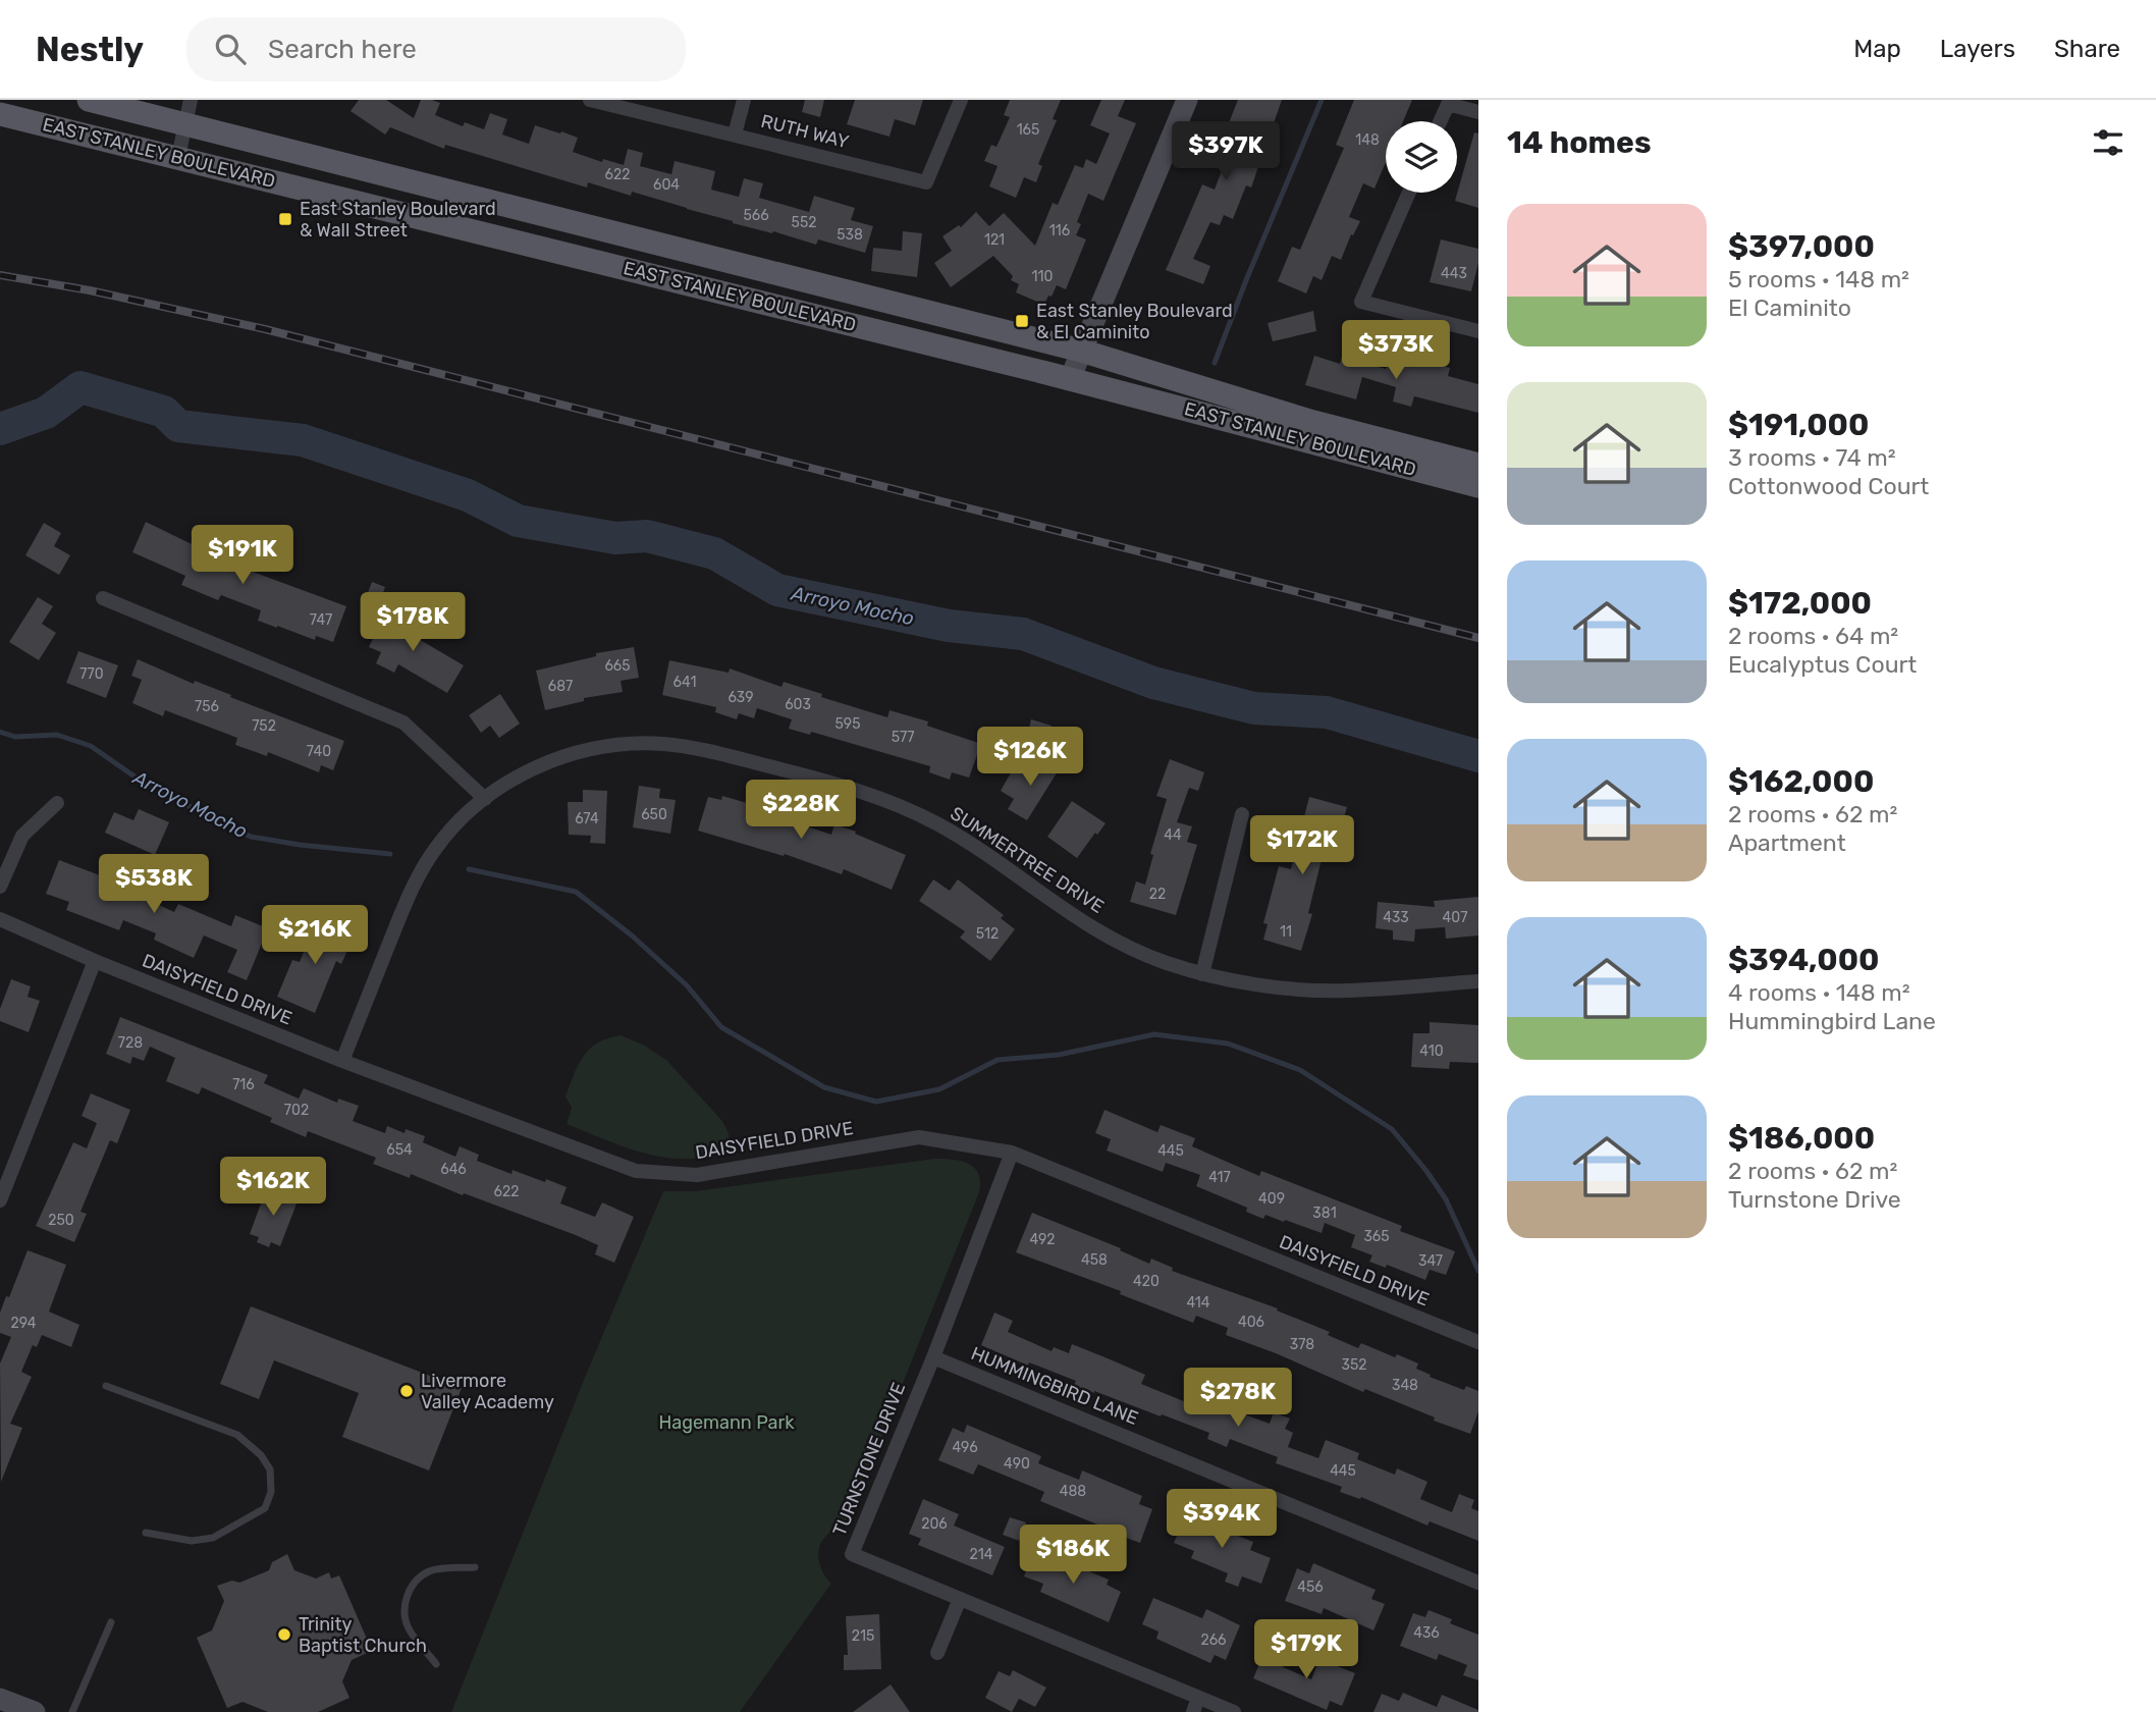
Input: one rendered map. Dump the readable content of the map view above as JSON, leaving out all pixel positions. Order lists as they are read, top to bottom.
{
  "streets": {
    "main road": ["EAST STANLEY BOULEVARD"],
    "street": [
      "RUTH WAY",
      "SUMMERTREE DRIVE",
      "DAISYFIELD DRIVE",
      "HUMMINGBIRD LANE",
      "TURNSTONE DRIVE"
    ]
  },
  "crossings": [
    ["SUMMERTREE DRIVE", "DAISYFIELD DRIVE"],
    ["DAISYFIELD DRIVE", "TURNSTONE DRIVE"],
    ["HUMMINGBIRD LANE", "TURNSTONE DRIVE"]
  ],
  "water": ["Arroyo Mocho"],
  "parks": ["Hagemann Park"],
  "places": {
    "transit": ["East Stanley Boulevard & Wall Street", "East Stanley Boulevard & El Caminito"],
    "other": ["Livermore Valley Academy", "Trinity Baptist Church"]
  },
  "house_numbers": [
    "165",
    "148",
    "622",
    "604",
    "566",
    "552",
    "116",
    "538",
    "121",
    "443",
    "110",
    "747",
    "665",
    "770",
    "641",
    "687",
    "639",
    "603",
    "756",
    "595",
    "752",
    "577",
    "740",
    "650",
    "674",
    "44",
    "22",
    "433",
    "407",
    "11",
    "512",
    "728",
    "410",
    "716",
    "702",
    "654",
    "445",
    "646",
    "417",
    "622",
    "409",
    "381",
    "250",
    "365",
    "492",
    "458",
    "347",
    "420",
    "414",
    "406",
    "294",
    "378",
    "352",
    "348",
    "496",
    "490",
    "445",
    "488",
    "206",
    "214",
    "456",
    "436",
    "215",
    "266"
  ],
  "page": {
    "header": "Nestly",
    "search": "Search here",
    "nav": ["Map", "Layers", "Share"],
    "heading": "14 homes",
    "price": [
      "$397K",
      "$373K",
      "$191K",
      "$178K",
      "$126K",
      "$228K",
      "$172K",
      "$538K",
      "$216K",
      "$162K",
      "$278K",
      "$394K",
      "$186K",
      "$179K"
    ],
    "list": [
      {
        "name": "$397,000",
        "note": "5 rooms · 148 m² · El Caminito"
      },
      {
        "name": "$191,000",
        "note": "3 rooms · 74 m² · Cottonwood Court"
      },
      {
        "name": "$172,000",
        "note": "2 rooms · 64 m² · Eucalyptus Court"
      },
      {
        "name": "$162,000",
        "note": "2 rooms · 62 m² · Apartment"
      },
      {
        "name": "$394,000",
        "note": "4 rooms · 148 m² · Hummingbird Lane"
      },
      {
        "name": "$186,000",
        "note": "2 rooms · 62 m² · Turnstone Drive"
      }
    ]
  }
}
